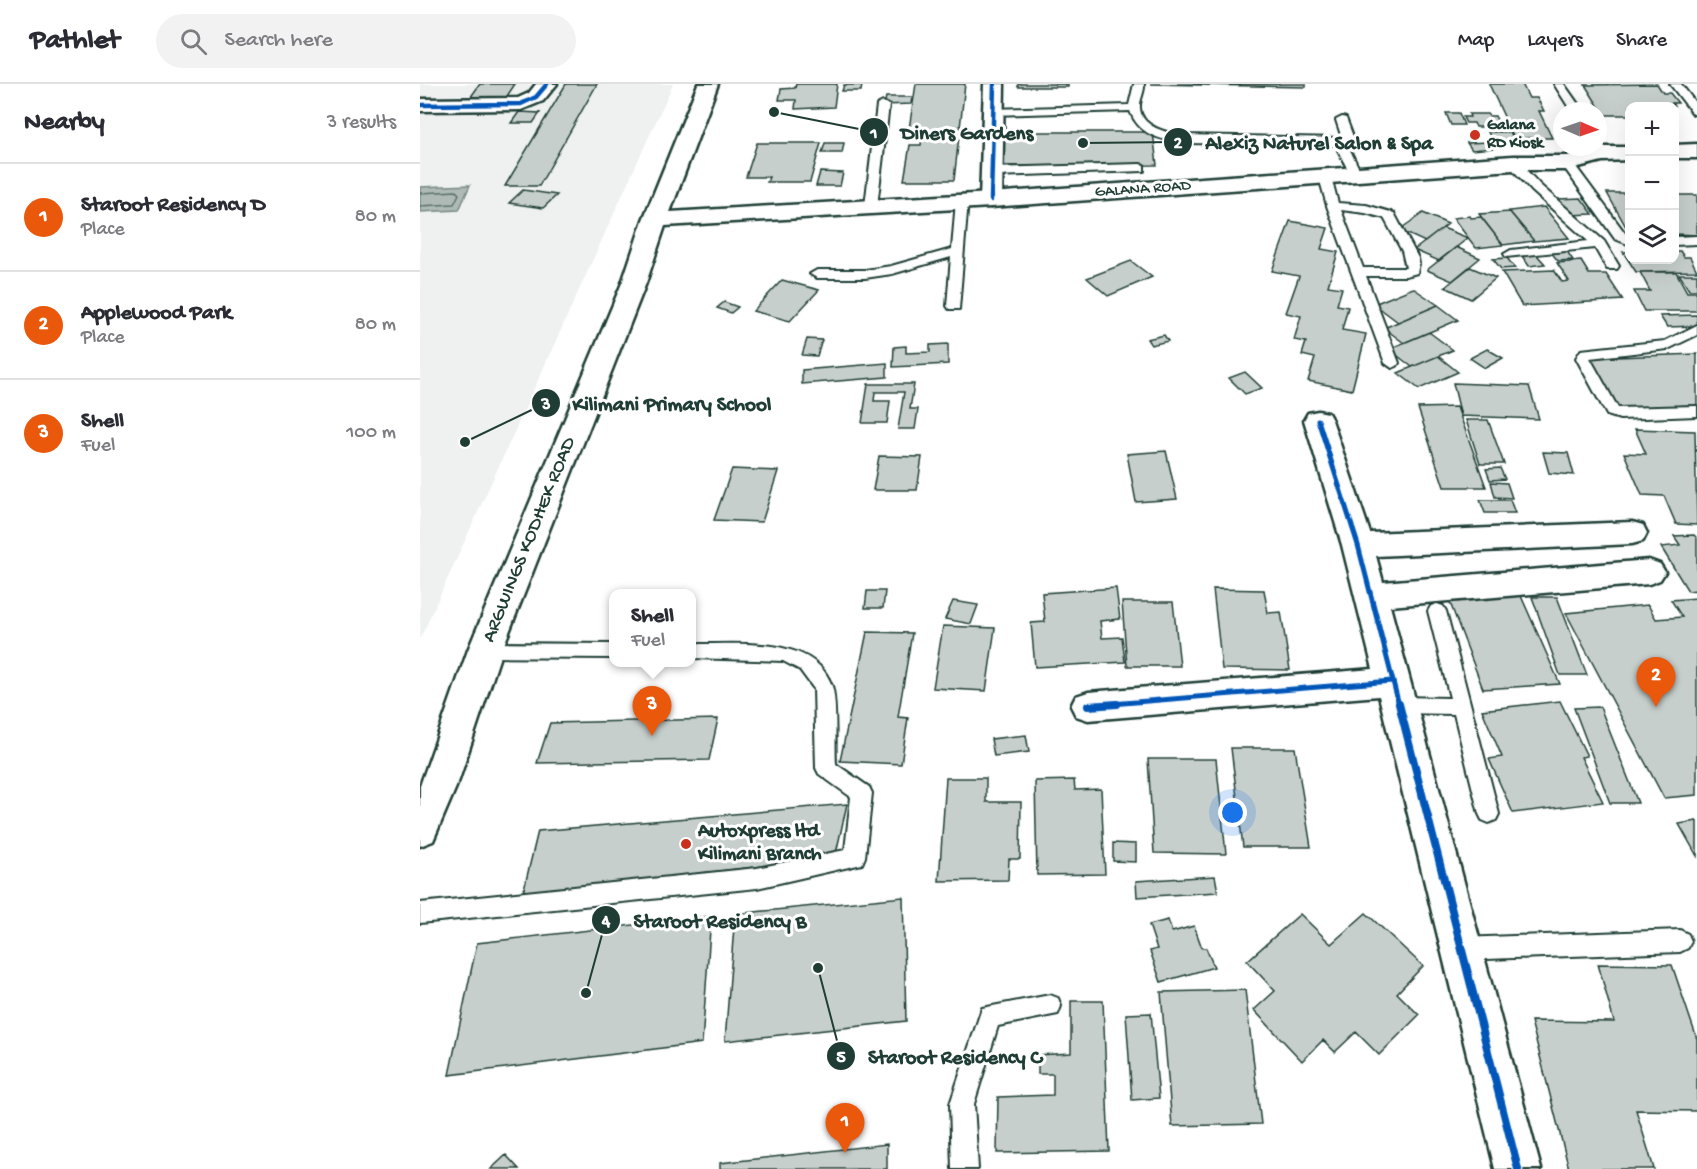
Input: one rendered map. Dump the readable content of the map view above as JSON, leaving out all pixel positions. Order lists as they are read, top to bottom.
{
  "streets": {
    "main road": ["GALANA ROAD", "ARGWINGS KODHEK ROAD"]
  },
  "crossings": [
    ["GALANA ROAD", "ARGWINGS KODHEK ROAD"]
  ],
  "places": [
    "Diners Gardens",
    "Galana RD Kiosk",
    "Alexiz Naturel Salon & Spa",
    "Kilimani Primary School",
    "AutoXpress ltd Kilimani Branch",
    "Staroot Residency C",
    "Staroot Residency B"
  ],
  "north": "right",
  "page": {
    "header": "Pathlet",
    "search": "Search here",
    "nav": ["Map", "Layers", "Share"],
    "heading": ["Nearby", "3 results"],
    "map_buttons": ["+", "−"],
    "list": [
      {
        "mark": "1",
        "name": "Staroot Residency D",
        "note": "Place",
        "value": "80 m"
      },
      {
        "mark": "2",
        "name": "Applewood Park",
        "note": "Place",
        "value": "80 m"
      },
      {
        "mark": "3",
        "name": "Shell",
        "note": "Fuel",
        "value": "100 m"
      }
    ],
    "popup": ["Shell", "Fuel"],
    "pins": ["2", "3", "1"]
  }
}
